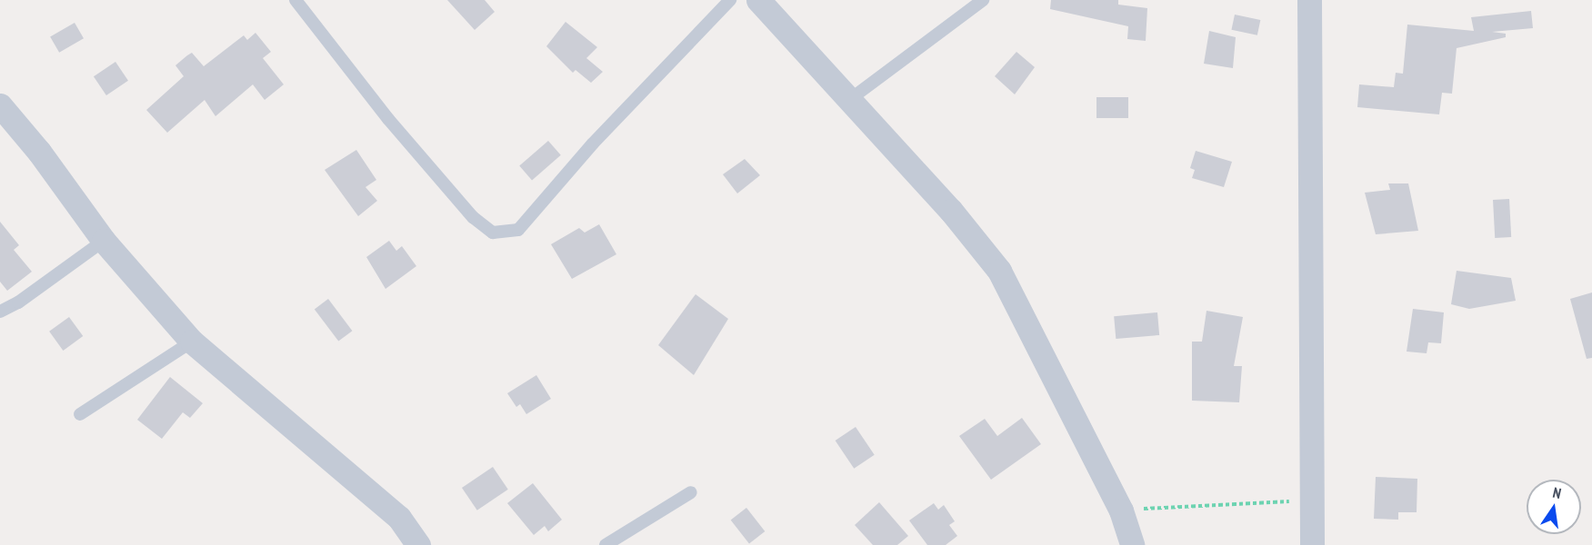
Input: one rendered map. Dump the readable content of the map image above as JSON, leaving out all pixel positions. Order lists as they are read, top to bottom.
{
  "north": "top"
}
